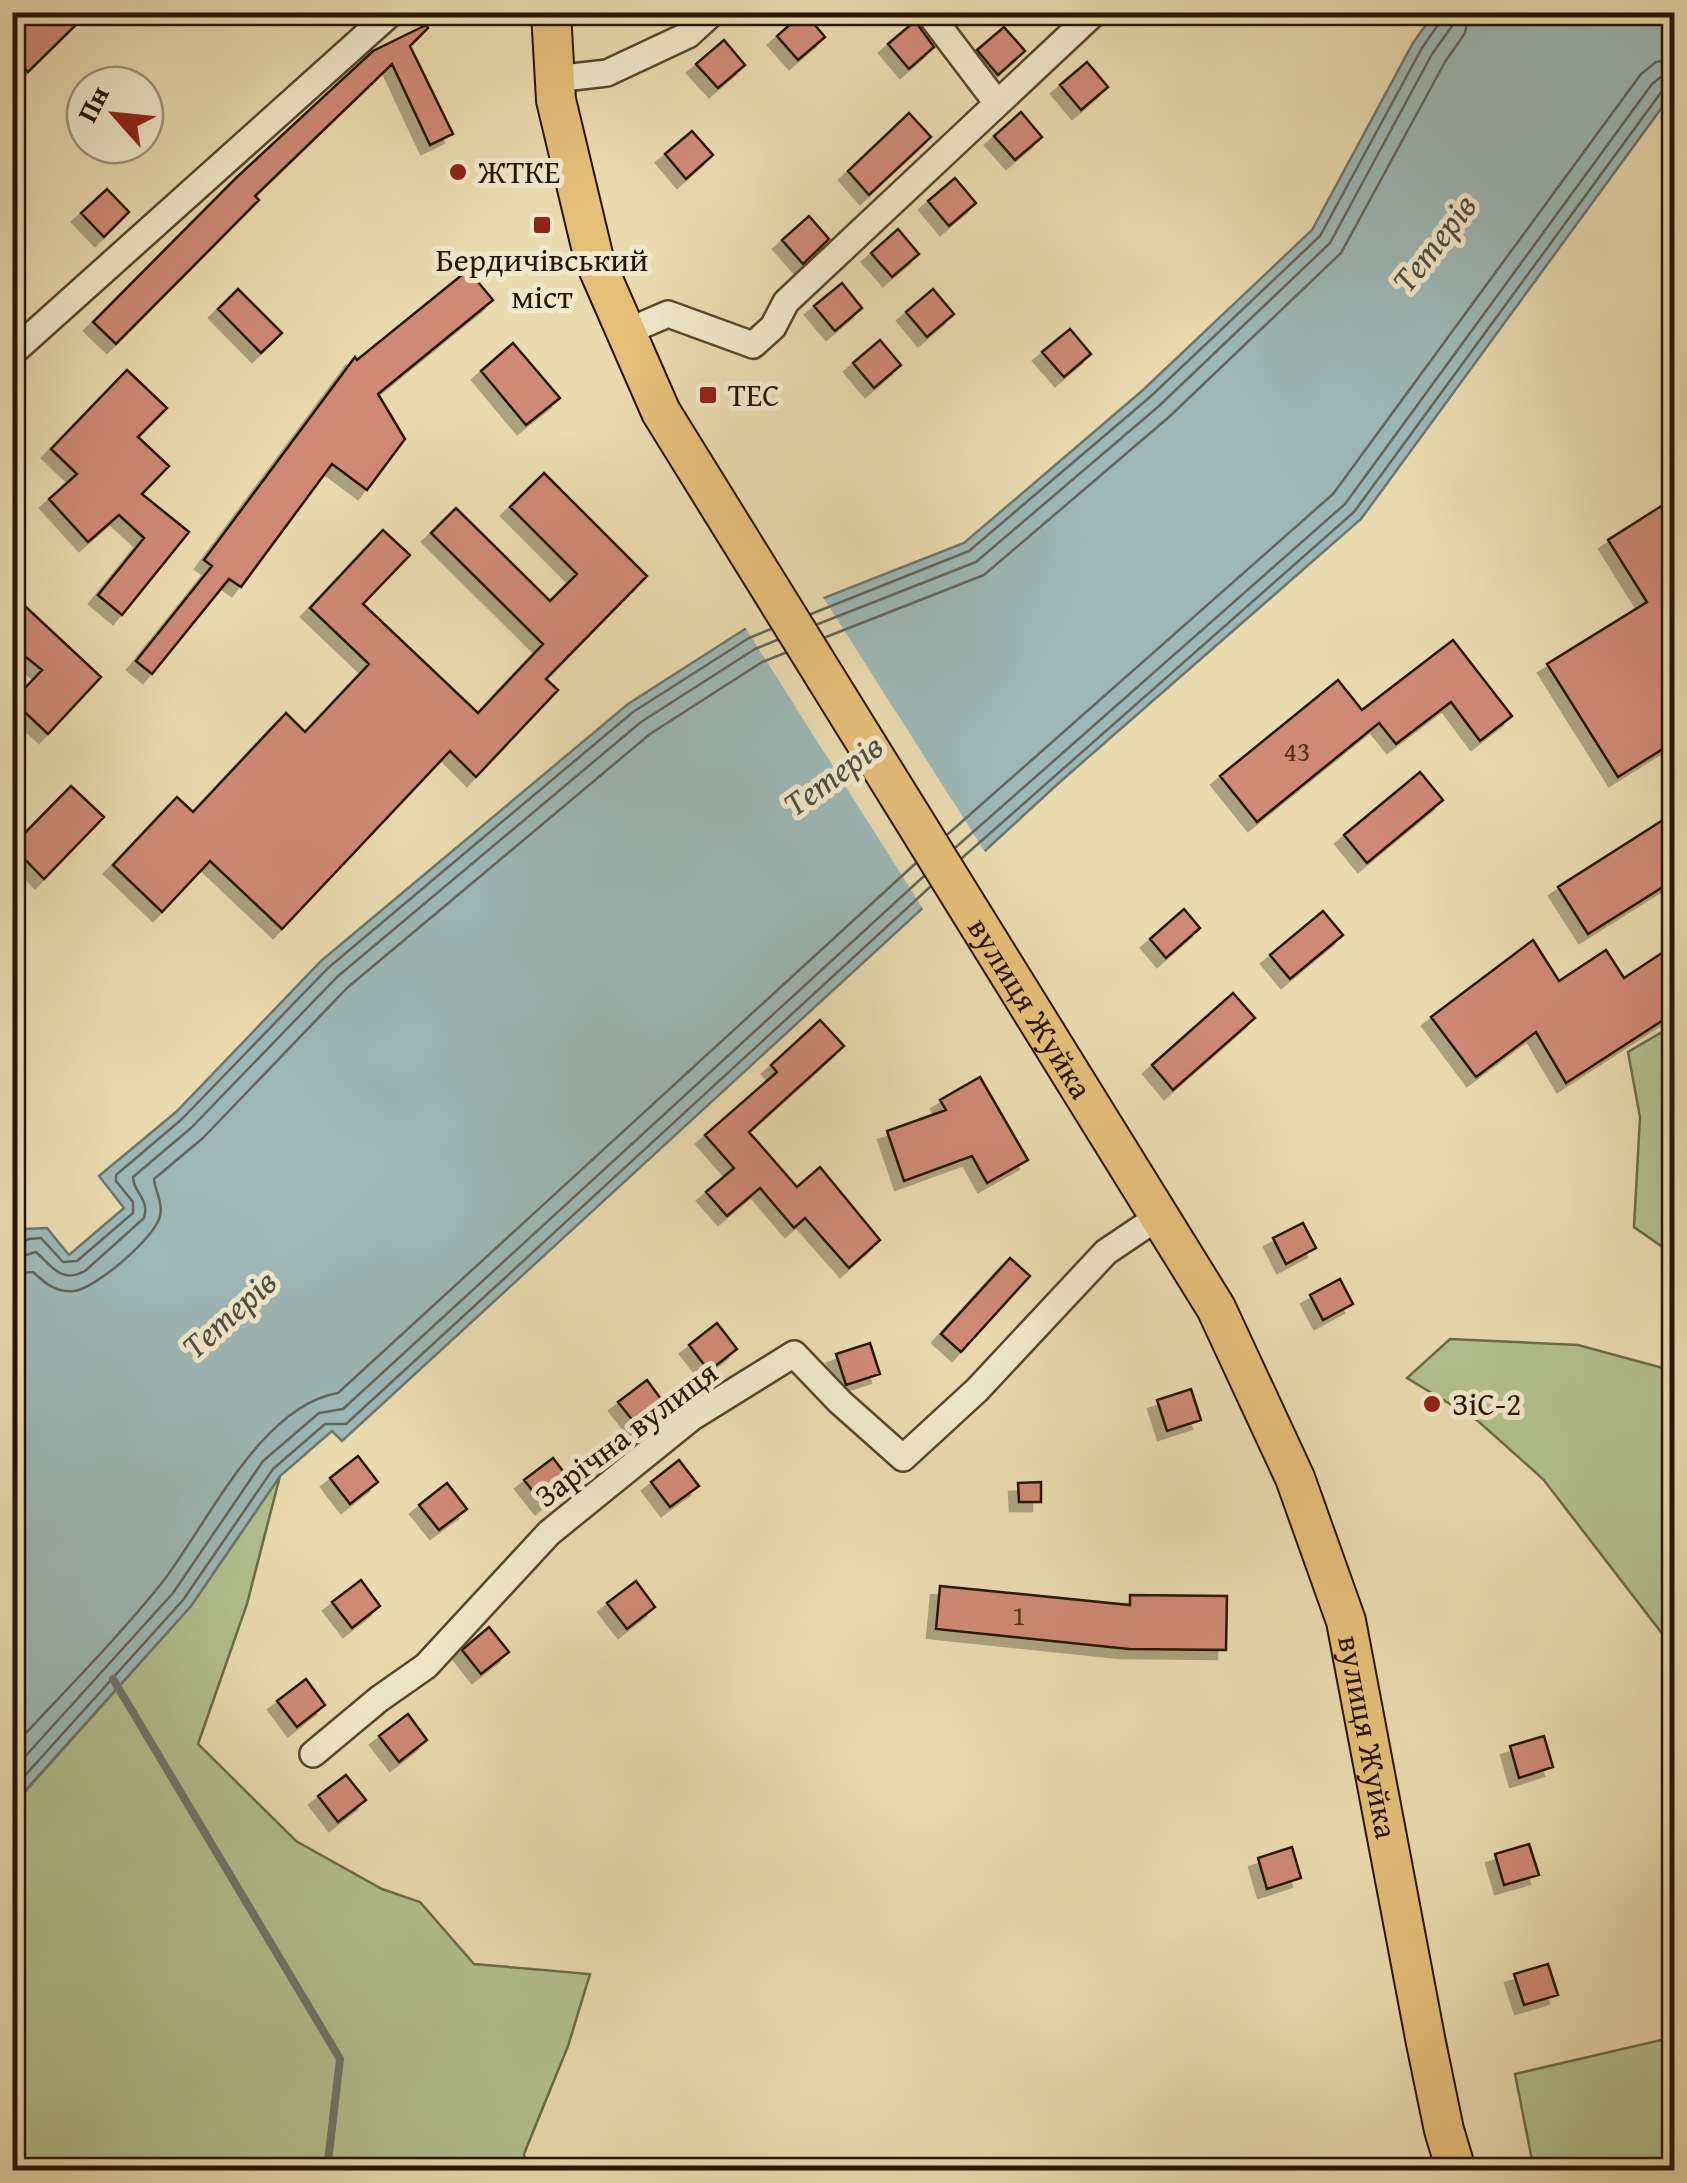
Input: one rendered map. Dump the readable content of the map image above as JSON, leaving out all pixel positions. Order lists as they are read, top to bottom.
{
  "streets": {
    "highway": ["вулиця Жуйка"],
    "street": ["Зарічна вулиця"]
  },
  "crossings": [
    ["вулиця Жуйка", "Зарічна вулиця"]
  ],
  "water": ["Тетерів"],
  "places": {
    "other": ["ЖТКЕ", "ЗіС-2"],
    "transit": ["Бердичівський міст", "ТЕС"]
  },
  "house_numbers": ["43", "1"],
  "north": "top left"
}
